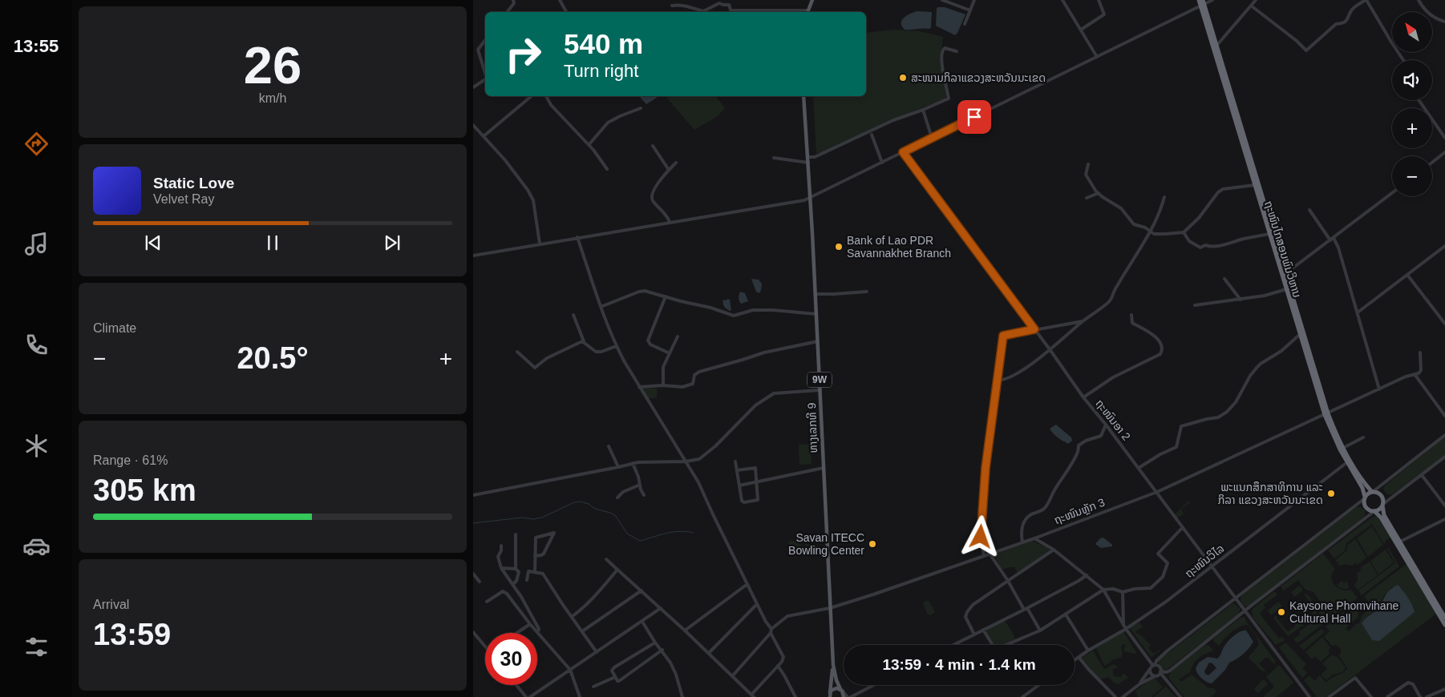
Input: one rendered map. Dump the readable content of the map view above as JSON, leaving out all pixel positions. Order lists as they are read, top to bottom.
{
  "streets": {
    "highway": ["ຖະໜົນໄກສອນພົມວິຫານ"],
    "main road": ["9W", "ທາງເລກທີ 9"],
    "street": ["ຖະໜົນອາ 2", "ຖະໜົນຫຼັກ 3", "ຖະໜົນວິໄລ"]
  },
  "crossings": [
    ["ຖະໜົນໄກສອນພົມວິຫານ", "ຖະໜົນຫຼັກ 3"],
    ["ຖະໜົນໄກສອນພົມວິຫານ", "ຖະໜົນວິໄລ"],
    ["ຖະໜົນອາ 2", "ຖະໜົນຫຼັກ 3"],
    ["ຖະໜົນອາ 2", "ຖະໜົນວິໄລ"],
    ["ທາງເລກທີ 9", "ຖະໜົນຫຼັກ 3"]
  ],
  "places": [
    "ສະໜາມກິລາແຂວງສະຫວັນນະເຂດ",
    "Bank of Lao PDR Savannakhet Branch",
    "ພະແນກສຶກສາທິການ ແລະ ກິລາ ແຂວງສະຫວັນນະເຂດ",
    "Savan ITECC Bowling Center",
    "Kaysone Phomvihane Cultural Hall"
  ],
  "north": "top left",
  "page": {
    "tabs": "13:55",
    "tile": [
      ["26", "km/h"],
      "Climate",
      ["Range · 61%", "305 km"],
      ["Arrival", "13:59"]
    ],
    "map_buttons": ["+", "−"],
    "turn": ["540 m", "Turn right"],
    "song": ["Static Love", "Velvet Ray"],
    "heat": ["−", "20.5°", "+"],
    "limit": "30",
    "trip": "13:59 · 4 min · 1.4 km"
  }
}
